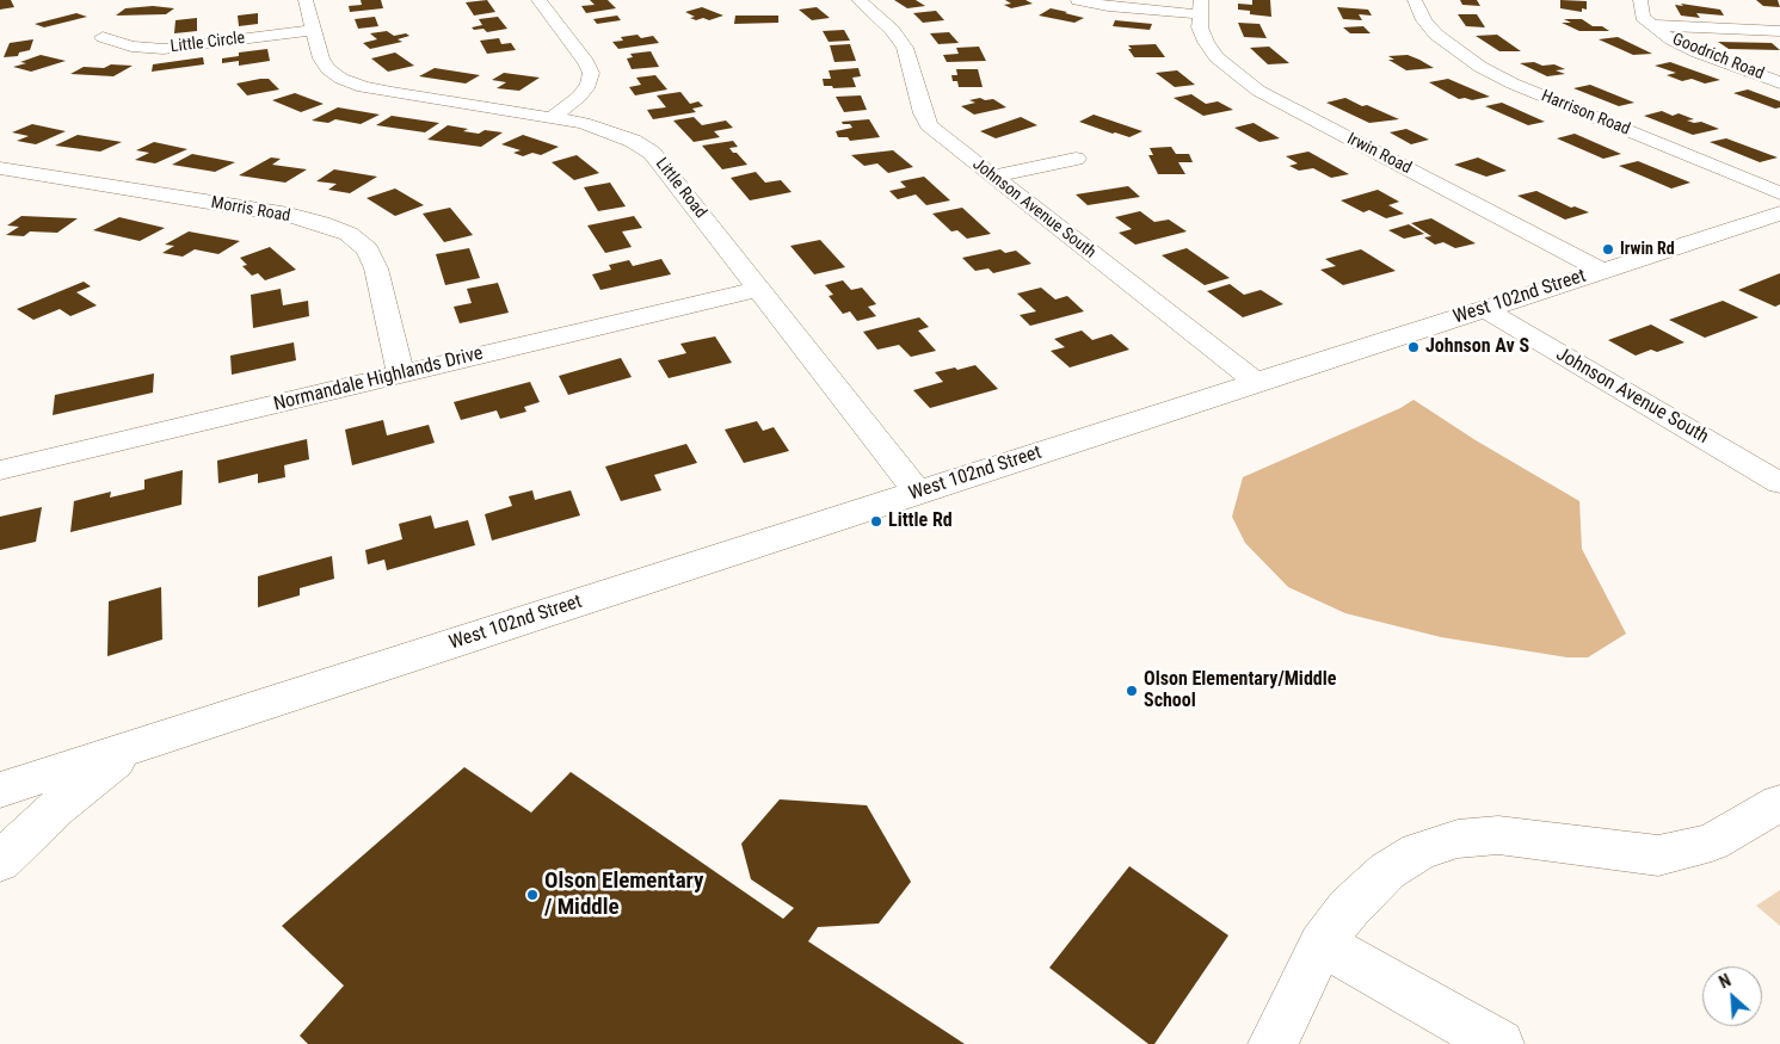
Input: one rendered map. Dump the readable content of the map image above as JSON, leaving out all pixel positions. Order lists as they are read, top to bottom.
{
  "streets": {
    "street": [
      "Little Circle",
      "Goodrich Road",
      "Harrison Road",
      "Irwin Road",
      "Little Road",
      "Johnson Avenue South",
      "Morris Road",
      "West 102nd Street",
      "Normandale Highlands Drive"
    ]
  },
  "crossings": [
    ["Little Circle", "Little Road"],
    ["Irwin Road", "West 102nd Street"],
    ["Little Road", "West 102nd Street"],
    ["Little Road", "Normandale Highlands Drive"],
    ["Johnson Avenue South", "West 102nd Street"],
    ["Morris Road", "Normandale Highlands Drive"]
  ],
  "places": [
    "Irwin Rd",
    "Johnson Av S",
    "Little Rd",
    "Olson Elementary/Middle School",
    "Olson Elementary / Middle"
  ],
  "north": "top left"
}
